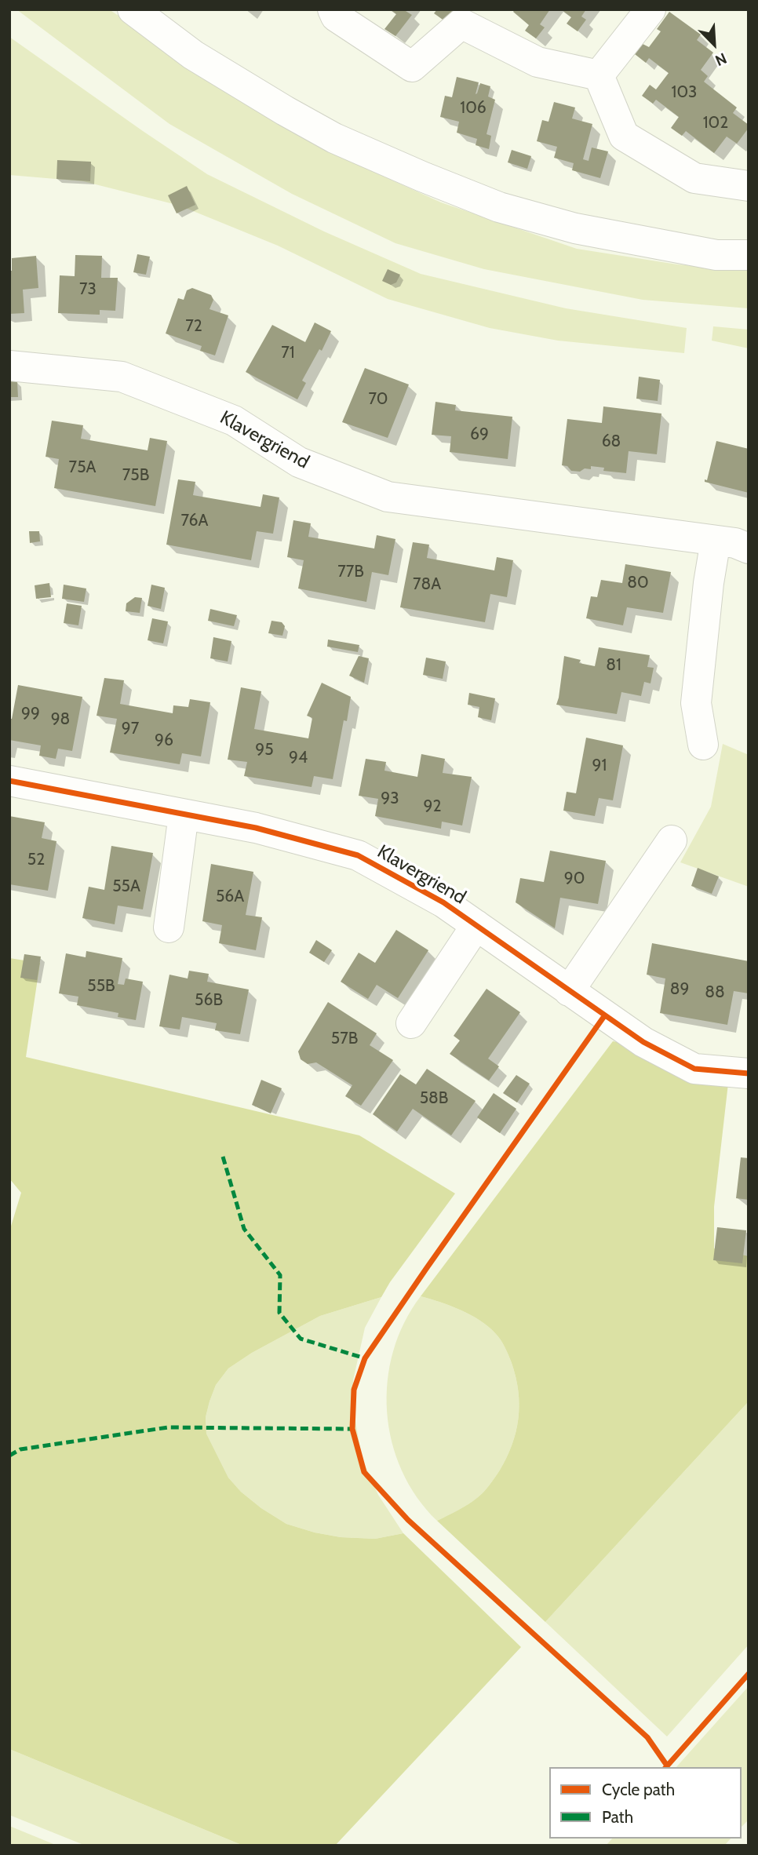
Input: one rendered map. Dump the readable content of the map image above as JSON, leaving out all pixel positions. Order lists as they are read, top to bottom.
{
  "streets": {
    "street": ["Klavergriend"]
  },
  "house_numbers": [
    "103",
    "106",
    "102",
    "73",
    "72",
    "71",
    "70",
    "69",
    "68",
    "75A",
    "75B",
    "76A",
    "77B",
    "80",
    "78A",
    "81",
    "99",
    "98",
    "97",
    "96",
    "95",
    "94",
    "91",
    "93",
    "92",
    "52",
    "90",
    "55A",
    "56A",
    "55B",
    "89",
    "88",
    "56B",
    "57B",
    "58B"
  ],
  "legend": ["Cycle path", "Path"],
  "north": "bottom right"
}
